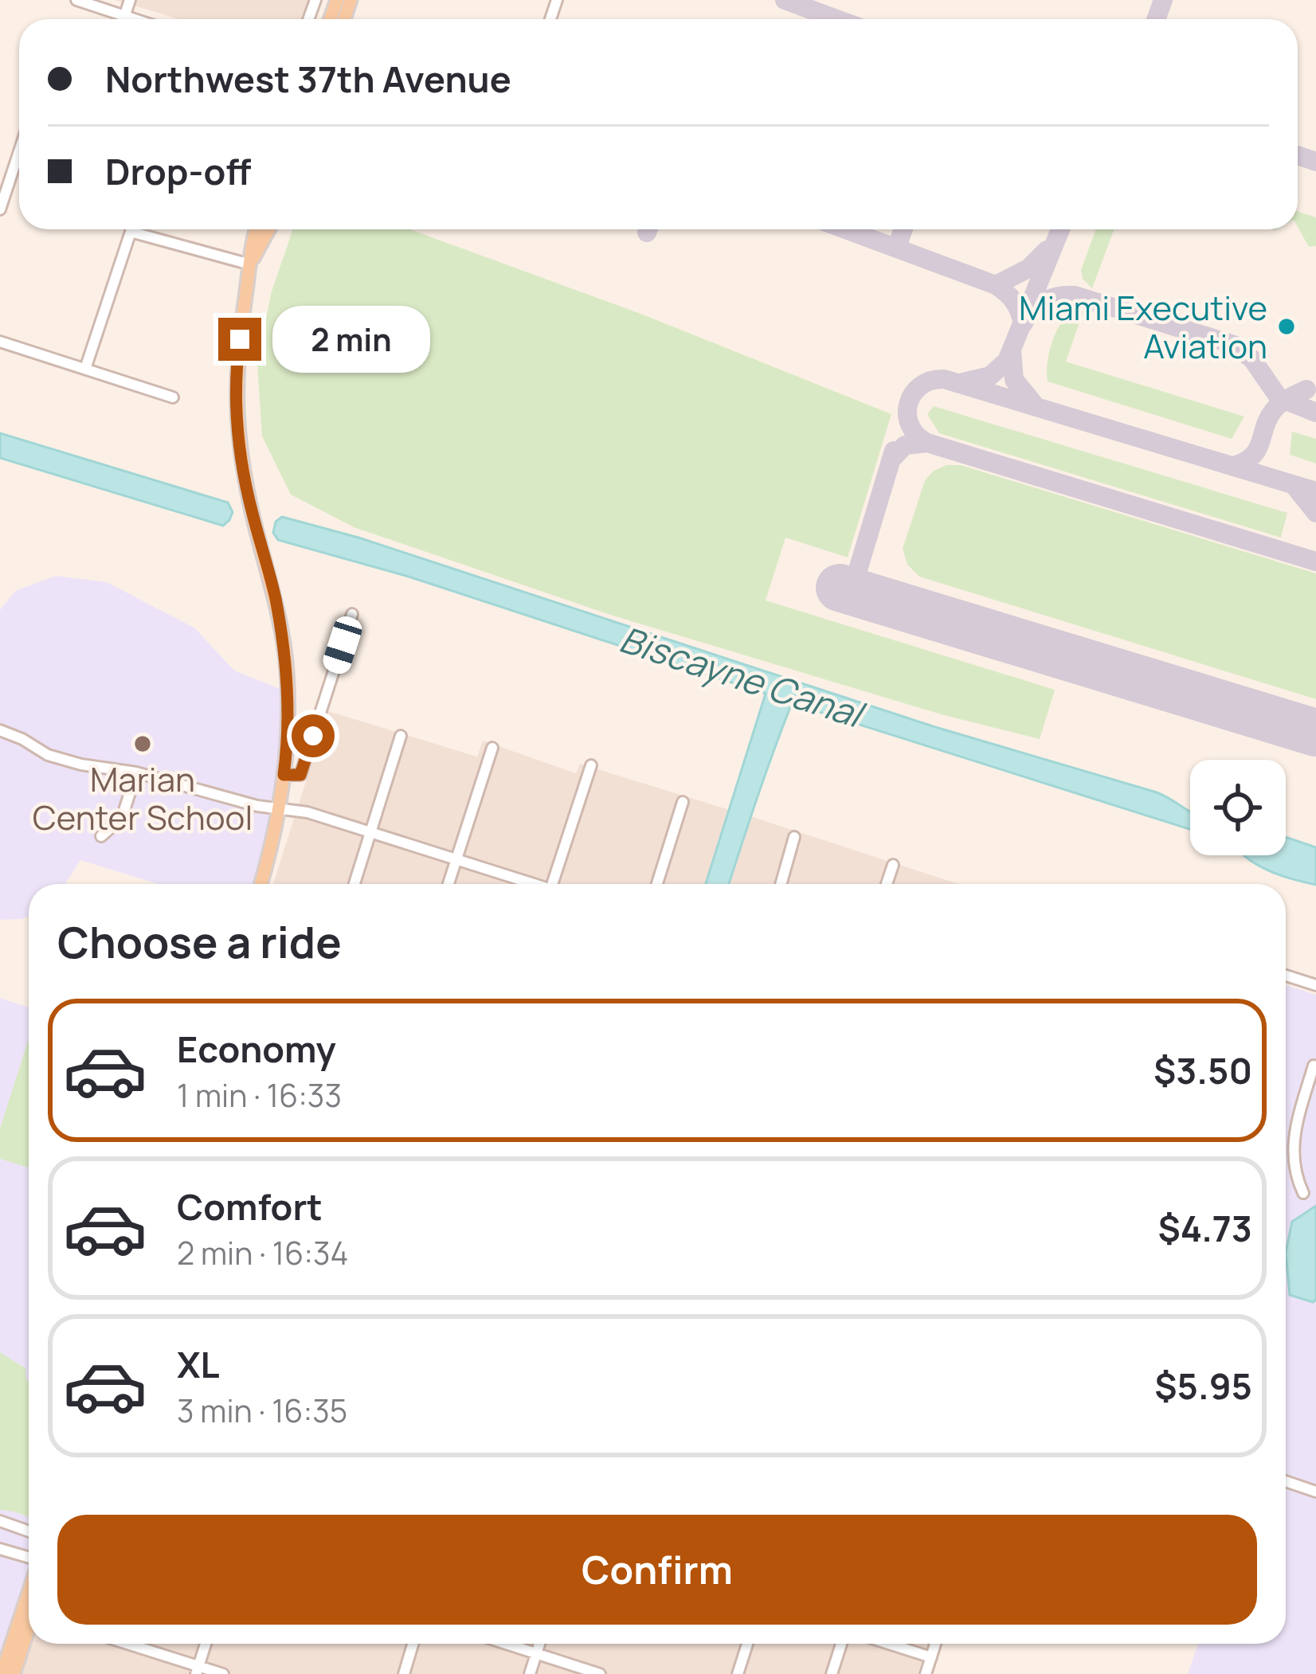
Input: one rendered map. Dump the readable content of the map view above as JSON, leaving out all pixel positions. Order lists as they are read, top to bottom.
{
  "water": ["Biscayne Canal"],
  "places": ["Miami Executive Aviation", "Marian Center School"],
  "page": {
    "banner": ["Northwest 37th Avenue", "Drop-off"],
    "bubble": "2 min",
    "heading": "Choose a ride",
    "list": [
      {
        "name": "Economy",
        "note": "1 min · 16:33",
        "value": "$3.50"
      },
      {
        "name": "Comfort",
        "note": "2 min · 16:34",
        "value": "$4.73"
      },
      {
        "name": "XL",
        "note": "3 min · 16:35",
        "value": "$5.95"
      }
    ],
    "buttons": "Confirm"
  }
}
